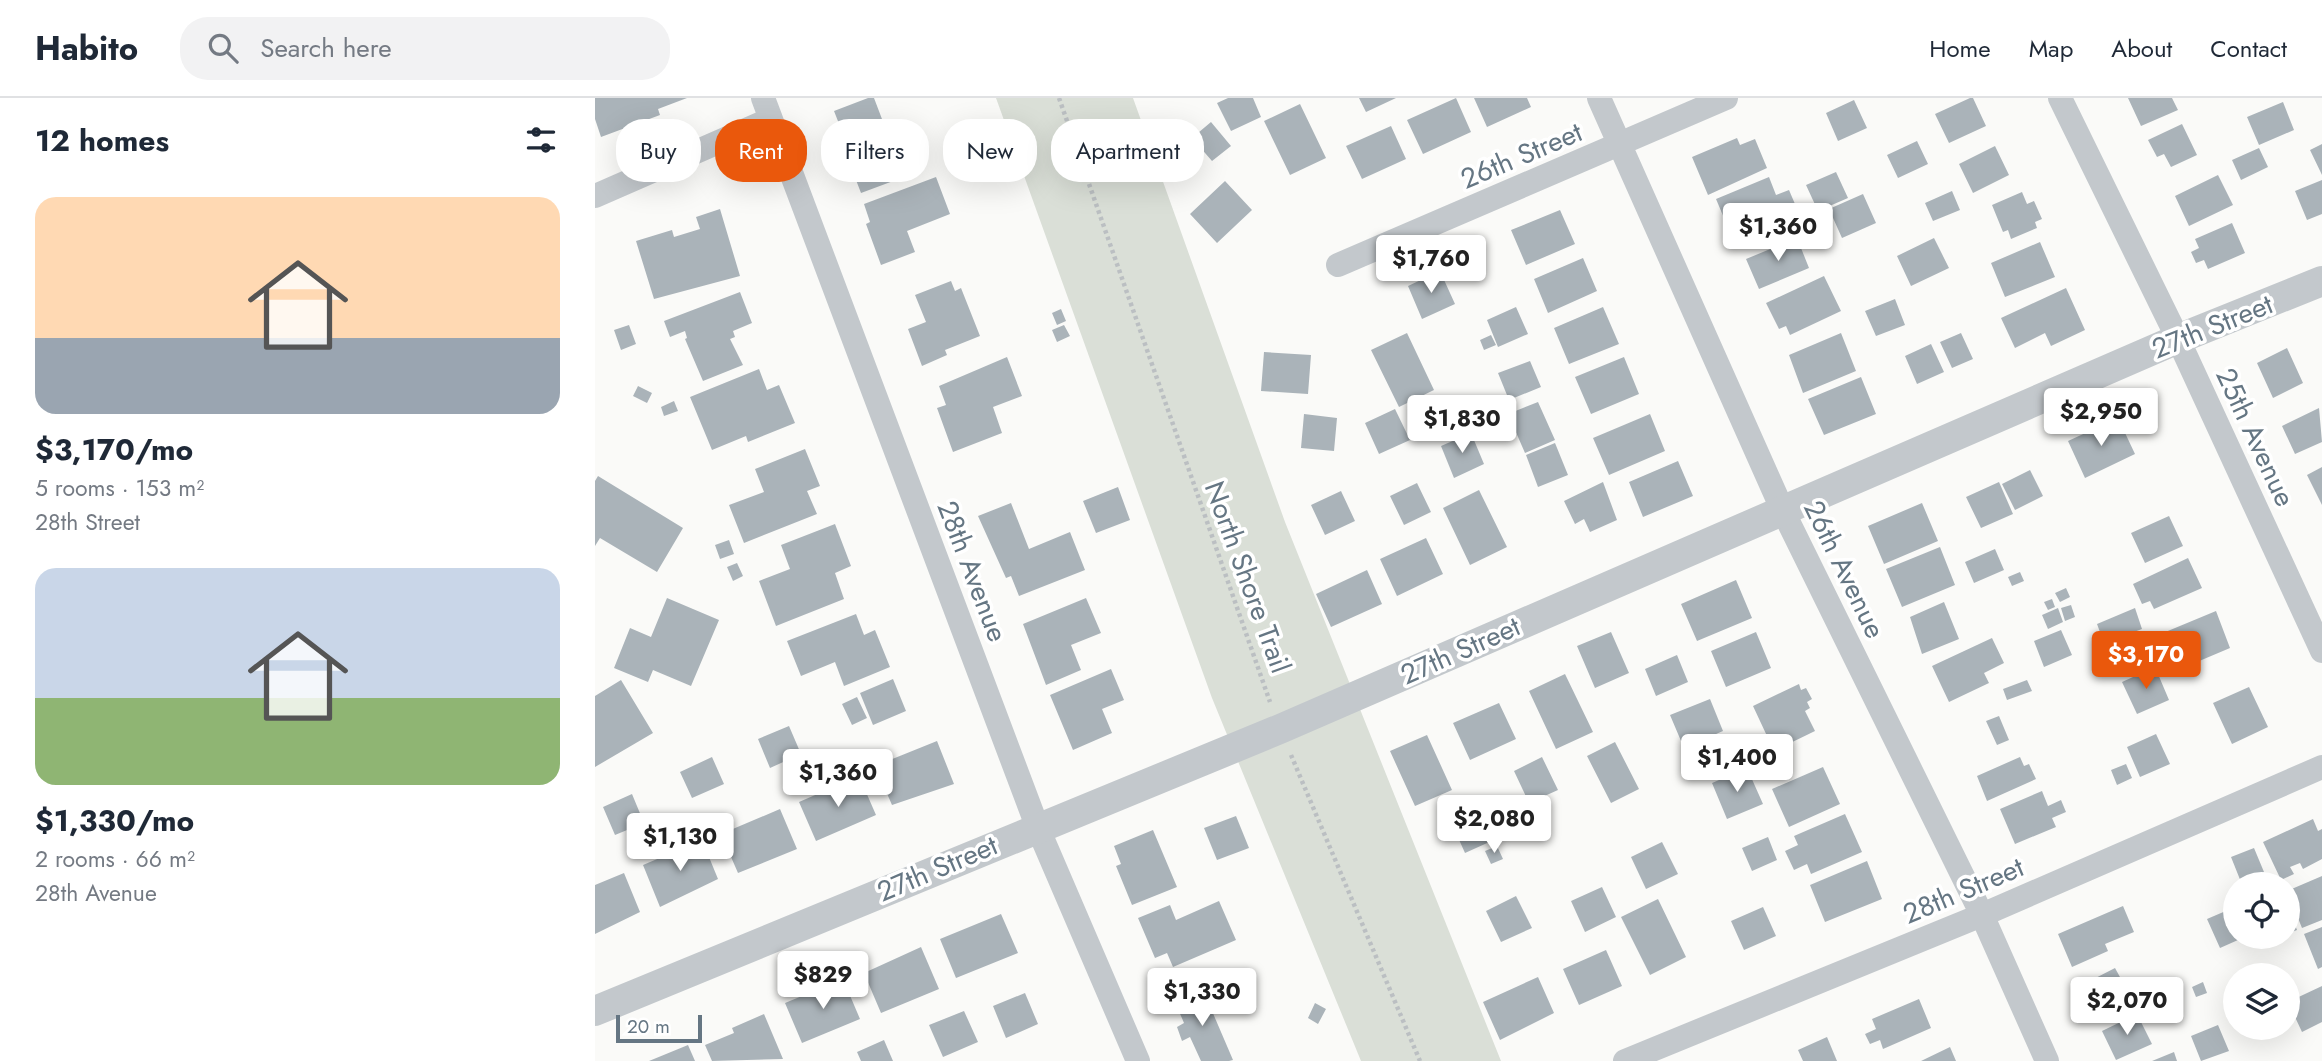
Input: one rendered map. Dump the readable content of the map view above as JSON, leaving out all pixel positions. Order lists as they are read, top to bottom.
{
  "streets": {
    "street": [
      "26th Street",
      "27th Street",
      "25th Avenue",
      "26th Avenue",
      "28th Avenue",
      "28th Street"
    ],
    "path": ["North Shore Trail"]
  },
  "crossings": [
    ["26th Street", "26th Avenue"],
    ["27th Street", "25th Avenue"],
    ["27th Street", "26th Avenue"],
    ["27th Street", "28th Avenue"],
    ["27th Street", "North Shore Trail"],
    ["26th Avenue", "28th Street"]
  ],
  "scale_bar": "20 m",
  "page": {
    "header": "Habito",
    "search": "Search here",
    "nav": [
      "Home",
      "Map",
      "About",
      "Contact"
    ],
    "heading": "12 homes",
    "chip": [
      "Buy",
      "Rent",
      "Filters",
      "New",
      "Apartment"
    ],
    "list": [
      {
        "name": "$3,170/mo",
        "note": "5 rooms · 153 m² · 28th Street"
      },
      {
        "name": "$1,330/mo",
        "note": "2 rooms · 66 m² · 28th Avenue"
      }
    ],
    "price": [
      "$1,360",
      "$1,760",
      "$2,950",
      "$1,830",
      "$3,170",
      "$1,400",
      "$1,360",
      "$2,080",
      "$1,130",
      "$829",
      "$1,330",
      "$2,070"
    ],
    "scale": "20 m"
  }
}
